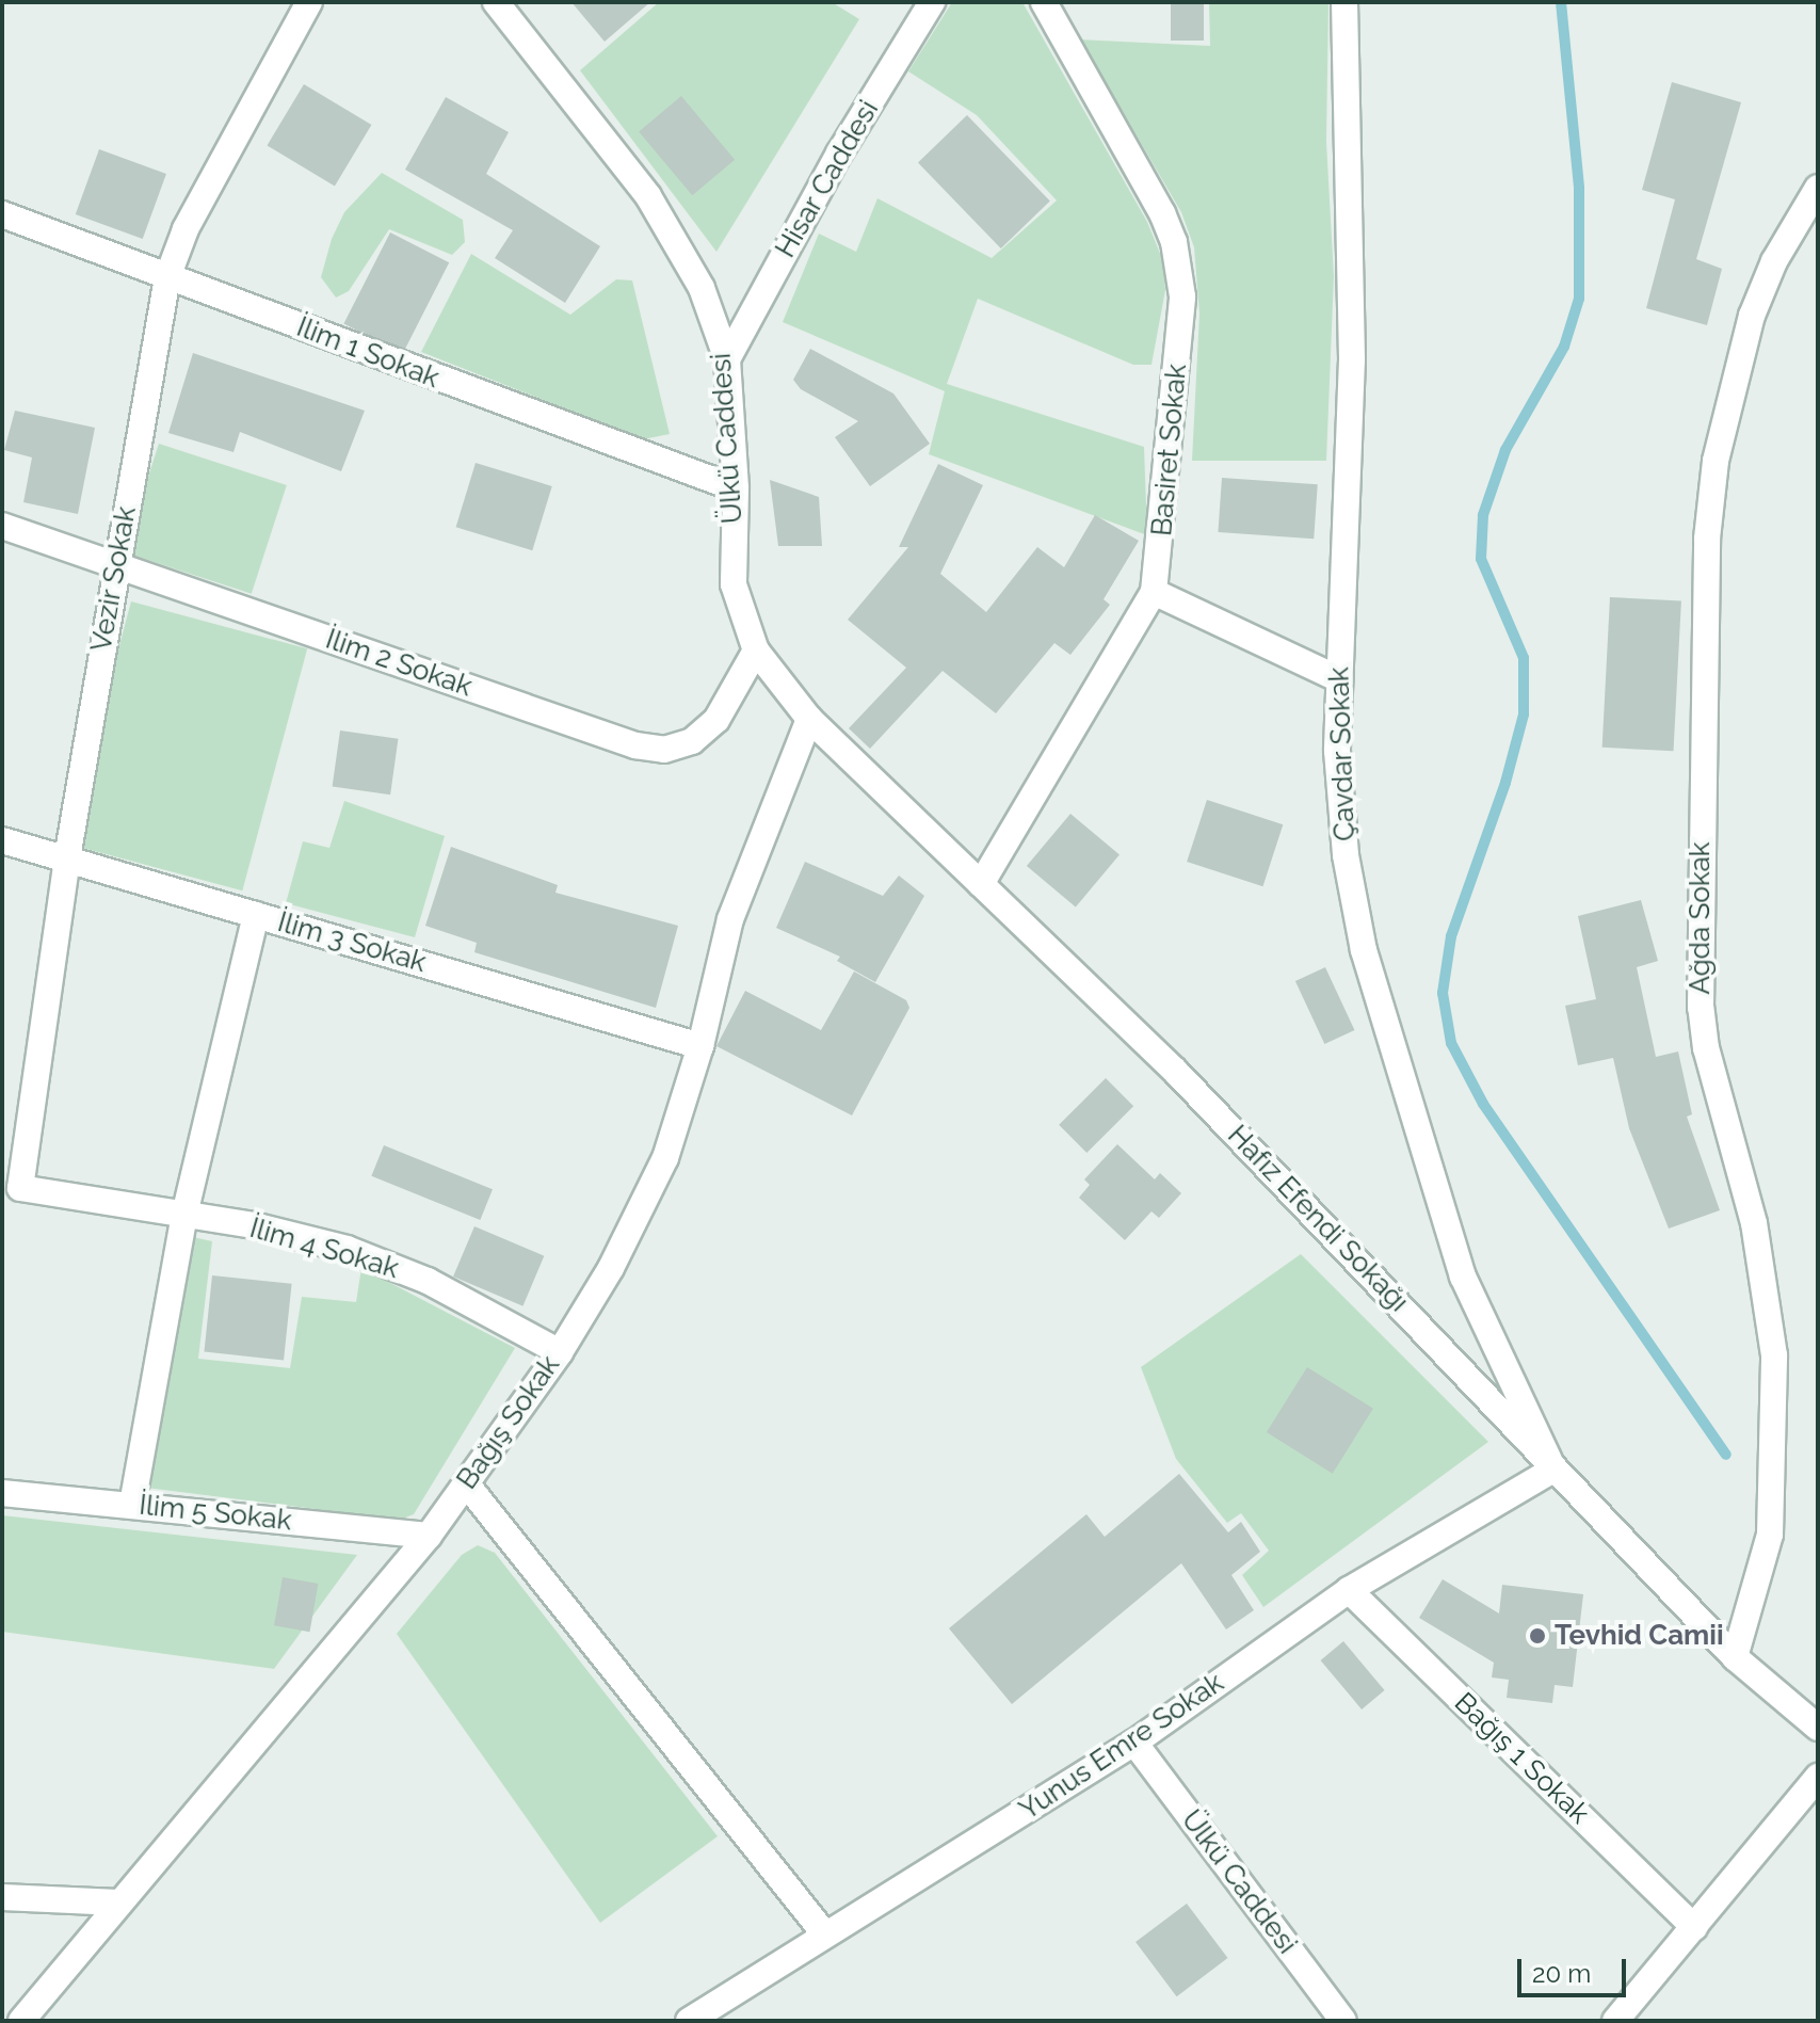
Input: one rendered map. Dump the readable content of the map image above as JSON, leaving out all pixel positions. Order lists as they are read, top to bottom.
{
  "streets": {
    "street": [
      "Hisar Caddesi",
      "İlim 1 Sokak",
      "Ülkü Caddesi",
      "Basiret Sokak",
      "Vezir Sokak",
      "İlim 2 Sokak",
      "Çavdar Sokak",
      "Ağda Sokak",
      "İlim 3 Sokak",
      "Hafız Efendi Sokağı",
      "İlim 4 Sokak",
      "Bağış Sokak",
      "İlim 5 Sokak",
      "Yunus Emre Sokak",
      "Bağış 1 Sokak"
    ]
  },
  "crossings": [
    ["Hisar Caddesi", "Ülkü Caddesi"],
    ["İlim 1 Sokak", "Ülkü Caddesi"],
    ["İlim 1 Sokak", "Vezir Sokak"],
    ["Ülkü Caddesi", "İlim 2 Sokak"],
    ["Ülkü Caddesi", "Hafız Efendi Sokağı"],
    ["Ülkü Caddesi", "Bağış Sokak"],
    ["Ülkü Caddesi", "Yunus Emre Sokak"],
    ["Basiret Sokak", "Hafız Efendi Sokağı"],
    ["Vezir Sokak", "İlim 2 Sokak"],
    ["Vezir Sokak", "İlim 3 Sokak"],
    ["Vezir Sokak", "İlim 4 Sokak"],
    ["Çavdar Sokak", "Hafız Efendi Sokağı"],
    ["Çavdar Sokak", "Yunus Emre Sokak"],
    ["Ağda Sokak", "Hafız Efendi Sokağı"],
    ["İlim 3 Sokak", "Bağış Sokak"],
    ["Hafız Efendi Sokağı", "Bağış Sokak"],
    ["Hafız Efendi Sokağı", "Yunus Emre Sokak"],
    ["İlim 4 Sokak", "Bağış Sokak"],
    ["Bağış Sokak", "İlim 5 Sokak"],
    ["Yunus Emre Sokak", "Bağış 1 Sokak"]
  ],
  "places": ["Tevhid Camii"],
  "scale_bar": "20 m"
}
